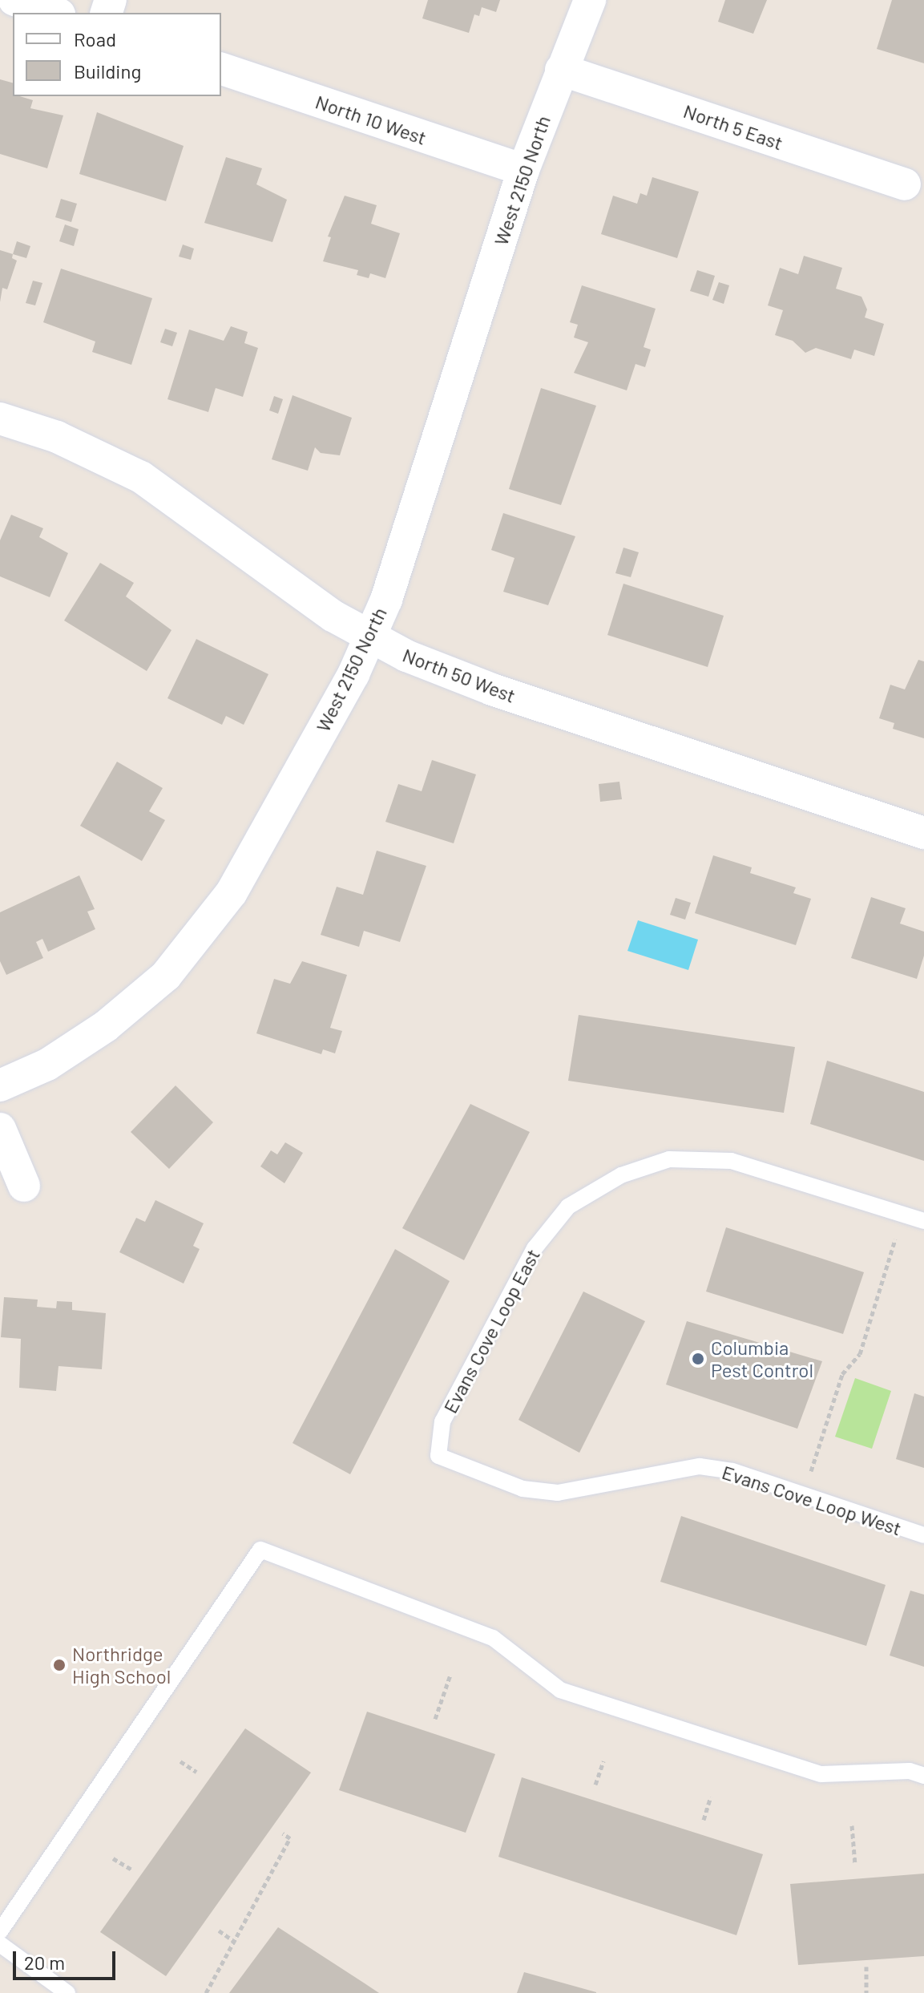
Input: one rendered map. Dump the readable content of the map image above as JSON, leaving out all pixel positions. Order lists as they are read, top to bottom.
{
  "streets": {
    "street": [
      "North 10 West",
      "North 5 East",
      "West 2150 North",
      "North 50 West"
    ],
    "lane": ["Evans Cove Loop East", "Evans Cove Loop West"]
  },
  "crossings": [
    ["North 10 West", "West 2150 North"],
    ["North 5 East", "West 2150 North"],
    ["West 2150 North", "North 50 West"],
    ["Evans Cove Loop East", "Evans Cove Loop West"]
  ],
  "places": ["Columbia Pest Control", "Northridge High School"],
  "legend": ["Road", "Building"],
  "scale_bar": "20 m"
}
